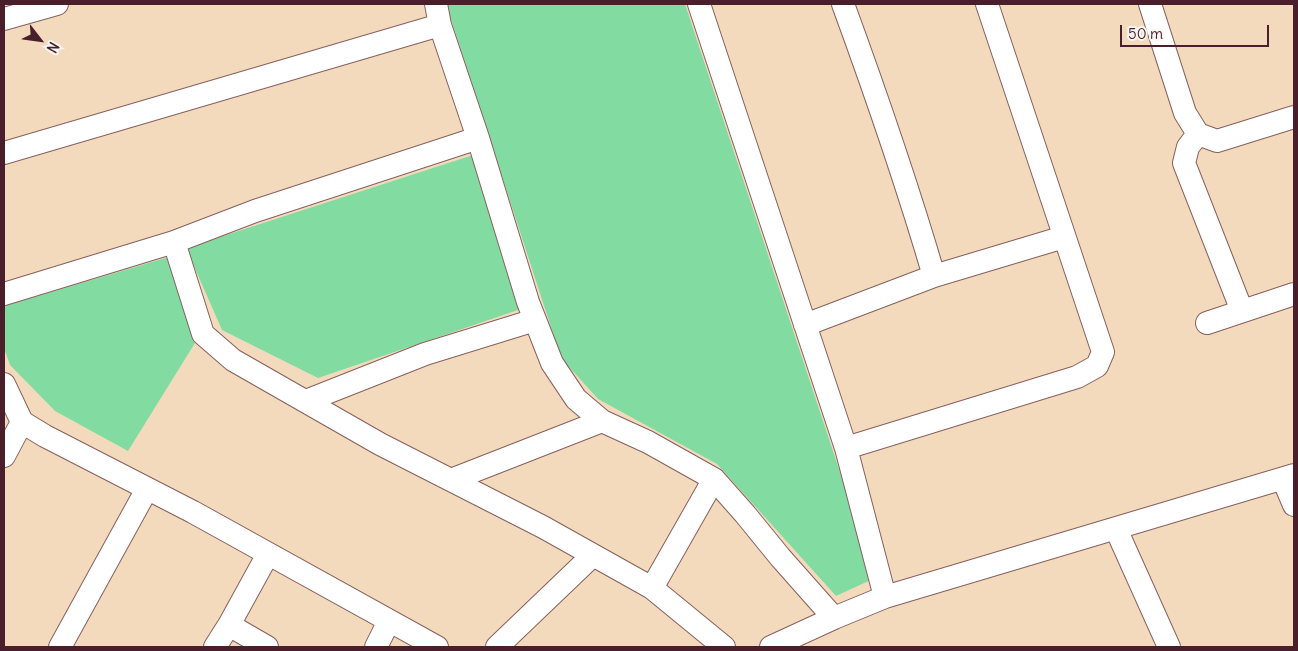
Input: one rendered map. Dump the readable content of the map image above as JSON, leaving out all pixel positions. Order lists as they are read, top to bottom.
{
  "scale_bar": "50 m",
  "north": "bottom right"
}
